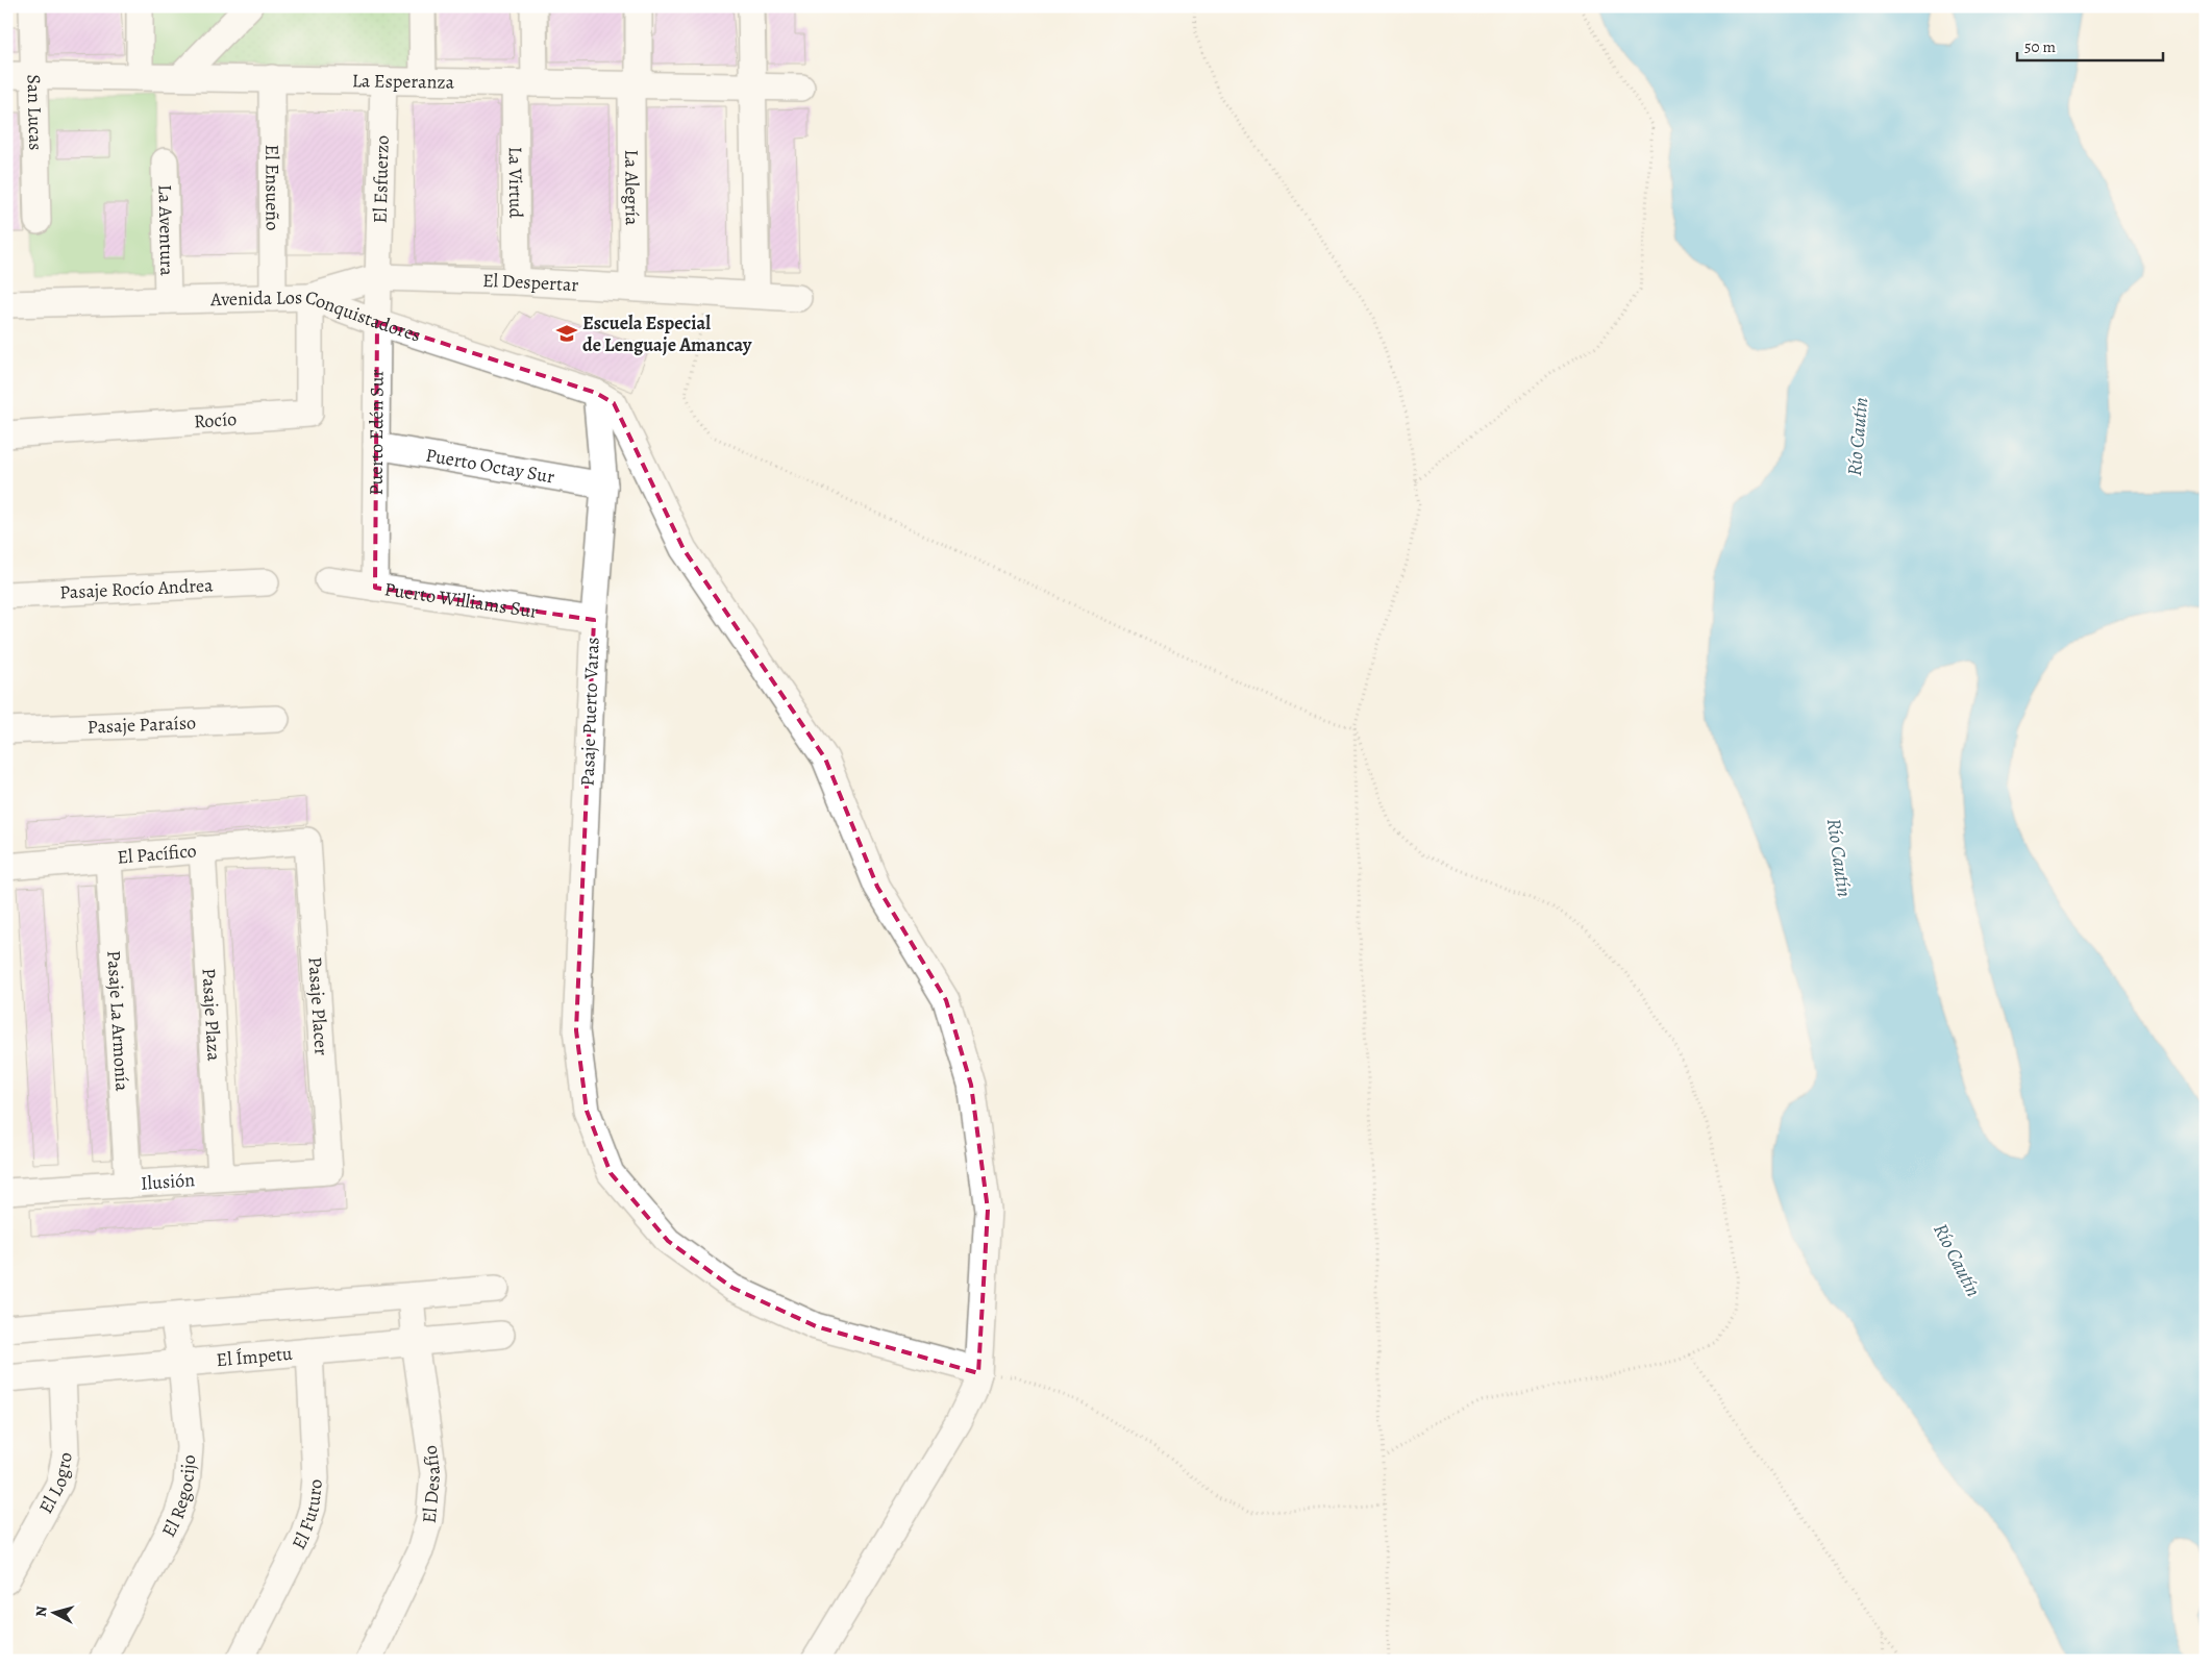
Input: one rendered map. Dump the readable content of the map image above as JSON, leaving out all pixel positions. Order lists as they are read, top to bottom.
{
  "streets": {
    "street": [
      "La Esperanza",
      "San Lucas",
      "El Esfuerzo",
      "La Virtud",
      "La Alegría",
      "El Ensueño",
      "La Aventura",
      "El Despertar",
      "Avenida Los Conquistadores",
      "Rocío",
      "Puerto Edén Sur",
      "Puerto Octay Sur",
      "Pasaje Rocío Andrea",
      "Puerto Williams Sur",
      "Pasaje Puerto Varas",
      "Pasaje Paraíso",
      "El Pacífico",
      "Pasaje Placer",
      "Pasaje Plaza",
      "Pasaje La Armonía",
      "Ilusión",
      "El Ímpetu",
      "El Logro",
      "El Desafío",
      "El Regocijo",
      "El Futuro"
    ]
  },
  "crossings": [
    ["La Esperanza", "San Lucas"],
    ["La Esperanza", "El Esfuerzo"],
    ["La Esperanza", "La Virtud"],
    ["La Esperanza", "La Alegría"],
    ["La Esperanza", "El Ensueño"],
    ["El Esfuerzo", "El Despertar"],
    ["El Esfuerzo", "Puerto Edén Sur"],
    ["La Virtud", "El Despertar"],
    ["La Alegría", "El Despertar"],
    ["El Ensueño", "Avenida Los Conquistadores"],
    ["La Aventura", "Avenida Los Conquistadores"],
    ["El Despertar", "Avenida Los Conquistadores"],
    ["El Despertar", "Rocío"],
    ["El Despertar", "Puerto Edén Sur"],
    ["Avenida Los Conquistadores", "Rocío"],
    ["Avenida Los Conquistadores", "Puerto Edén Sur"],
    ["Avenida Los Conquistadores", "Pasaje Puerto Varas"],
    ["Puerto Edén Sur", "Puerto Octay Sur"],
    ["Puerto Edén Sur", "Puerto Williams Sur"],
    ["Puerto Octay Sur", "Pasaje Puerto Varas"],
    ["Puerto Williams Sur", "Pasaje Puerto Varas"],
    ["El Pacífico", "Pasaje Placer"],
    ["El Pacífico", "Pasaje Plaza"],
    ["El Pacífico", "Pasaje La Armonía"],
    ["Pasaje Placer", "Ilusión"],
    ["Pasaje Plaza", "Ilusión"],
    ["Pasaje La Armonía", "Ilusión"],
    ["El Ímpetu", "El Logro"],
    ["El Ímpetu", "El Desafío"],
    ["El Ímpetu", "El Regocijo"],
    ["El Ímpetu", "El Futuro"]
  ],
  "water": ["Río Cautín"],
  "places": {
    "school or university": ["Escuela Especial de Lenguaje Amancay"]
  },
  "scale_bar": "50 m",
  "north": "left"
}
